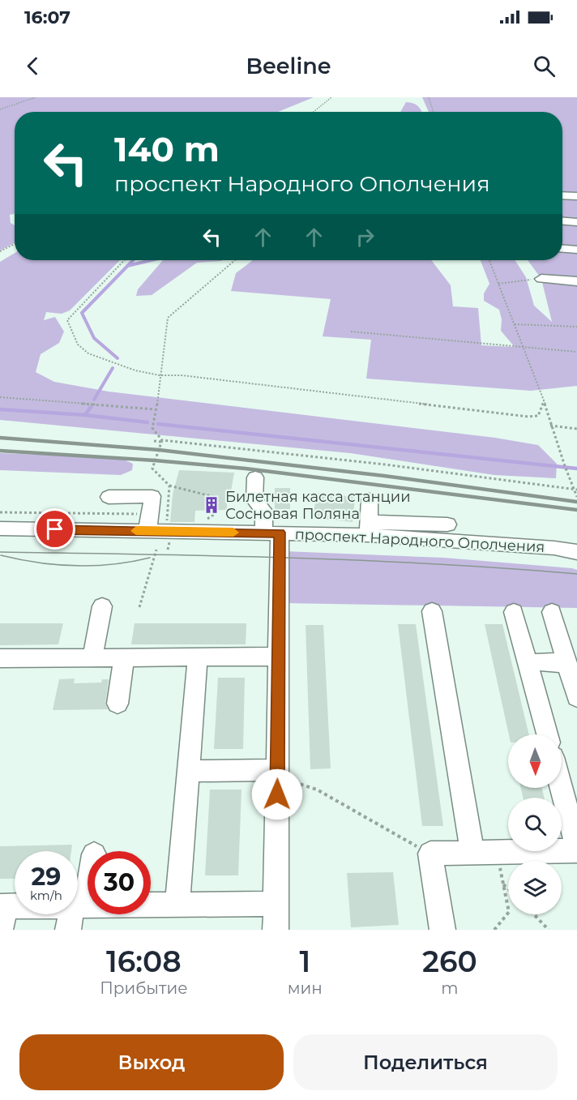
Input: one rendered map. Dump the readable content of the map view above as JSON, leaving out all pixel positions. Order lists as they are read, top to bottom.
{
  "streets": {
    "street": ["проспект Народного Ополчения"]
  },
  "places": {
    "building": ["Билетная касса станции Сосновая Поляна"]
  },
  "north": "bottom",
  "page": {
    "status": "16:07",
    "header": "Beeline",
    "turn": ["140 m", "проспект Народного Ополчения"],
    "speed": "29 km/h",
    "limit": "30",
    "eta": [
      "16:08",
      "Прибытие",
      "1",
      "мин",
      "260",
      "m"
    ],
    "buttons": ["Выход", "Поделиться"]
  }
}
